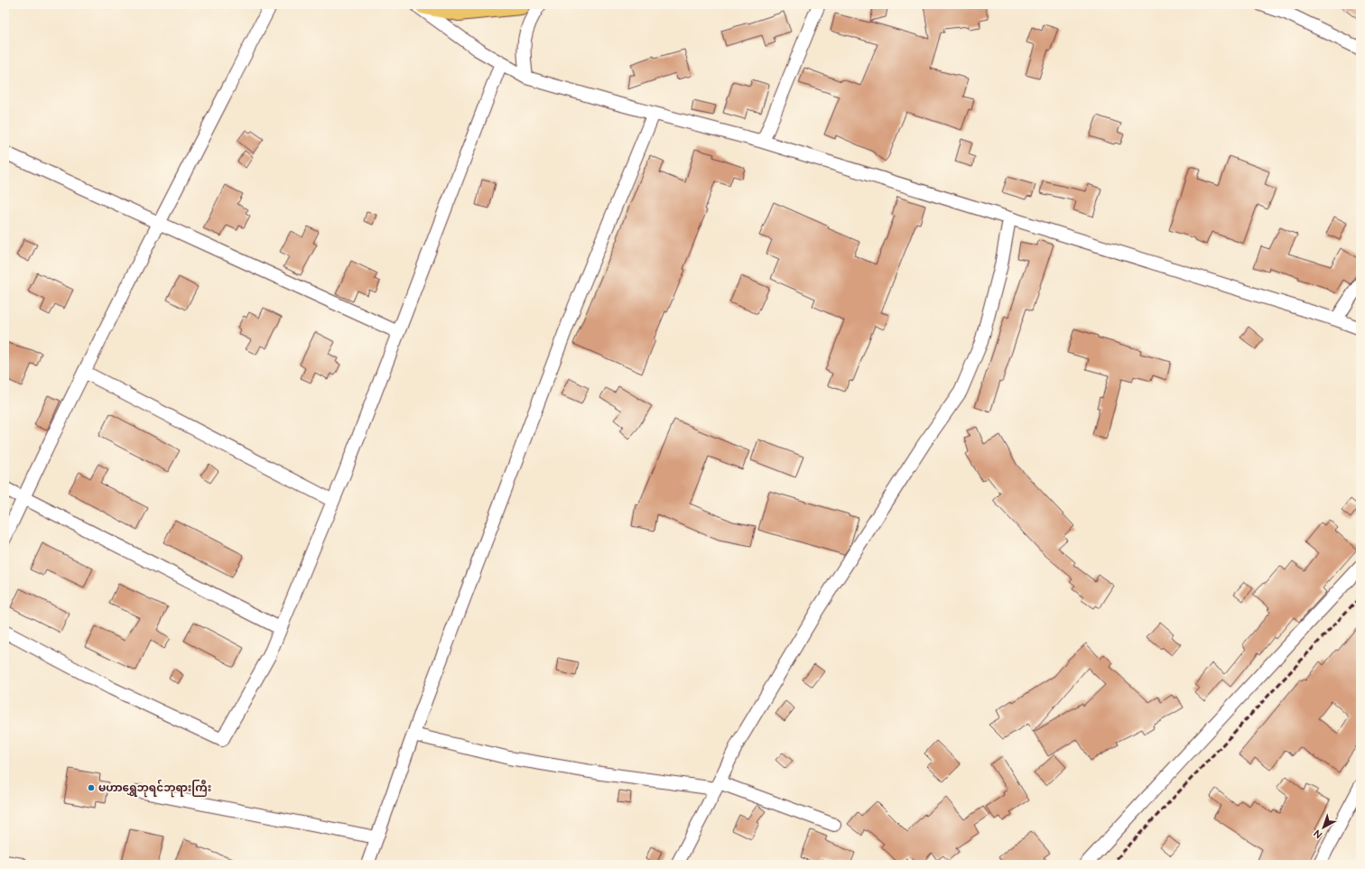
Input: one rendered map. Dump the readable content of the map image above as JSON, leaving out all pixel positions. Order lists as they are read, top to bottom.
{
  "places": ["မဟာရွှေဘုရင်ဘုရားကြီး"],
  "north": "bottom left"
}
